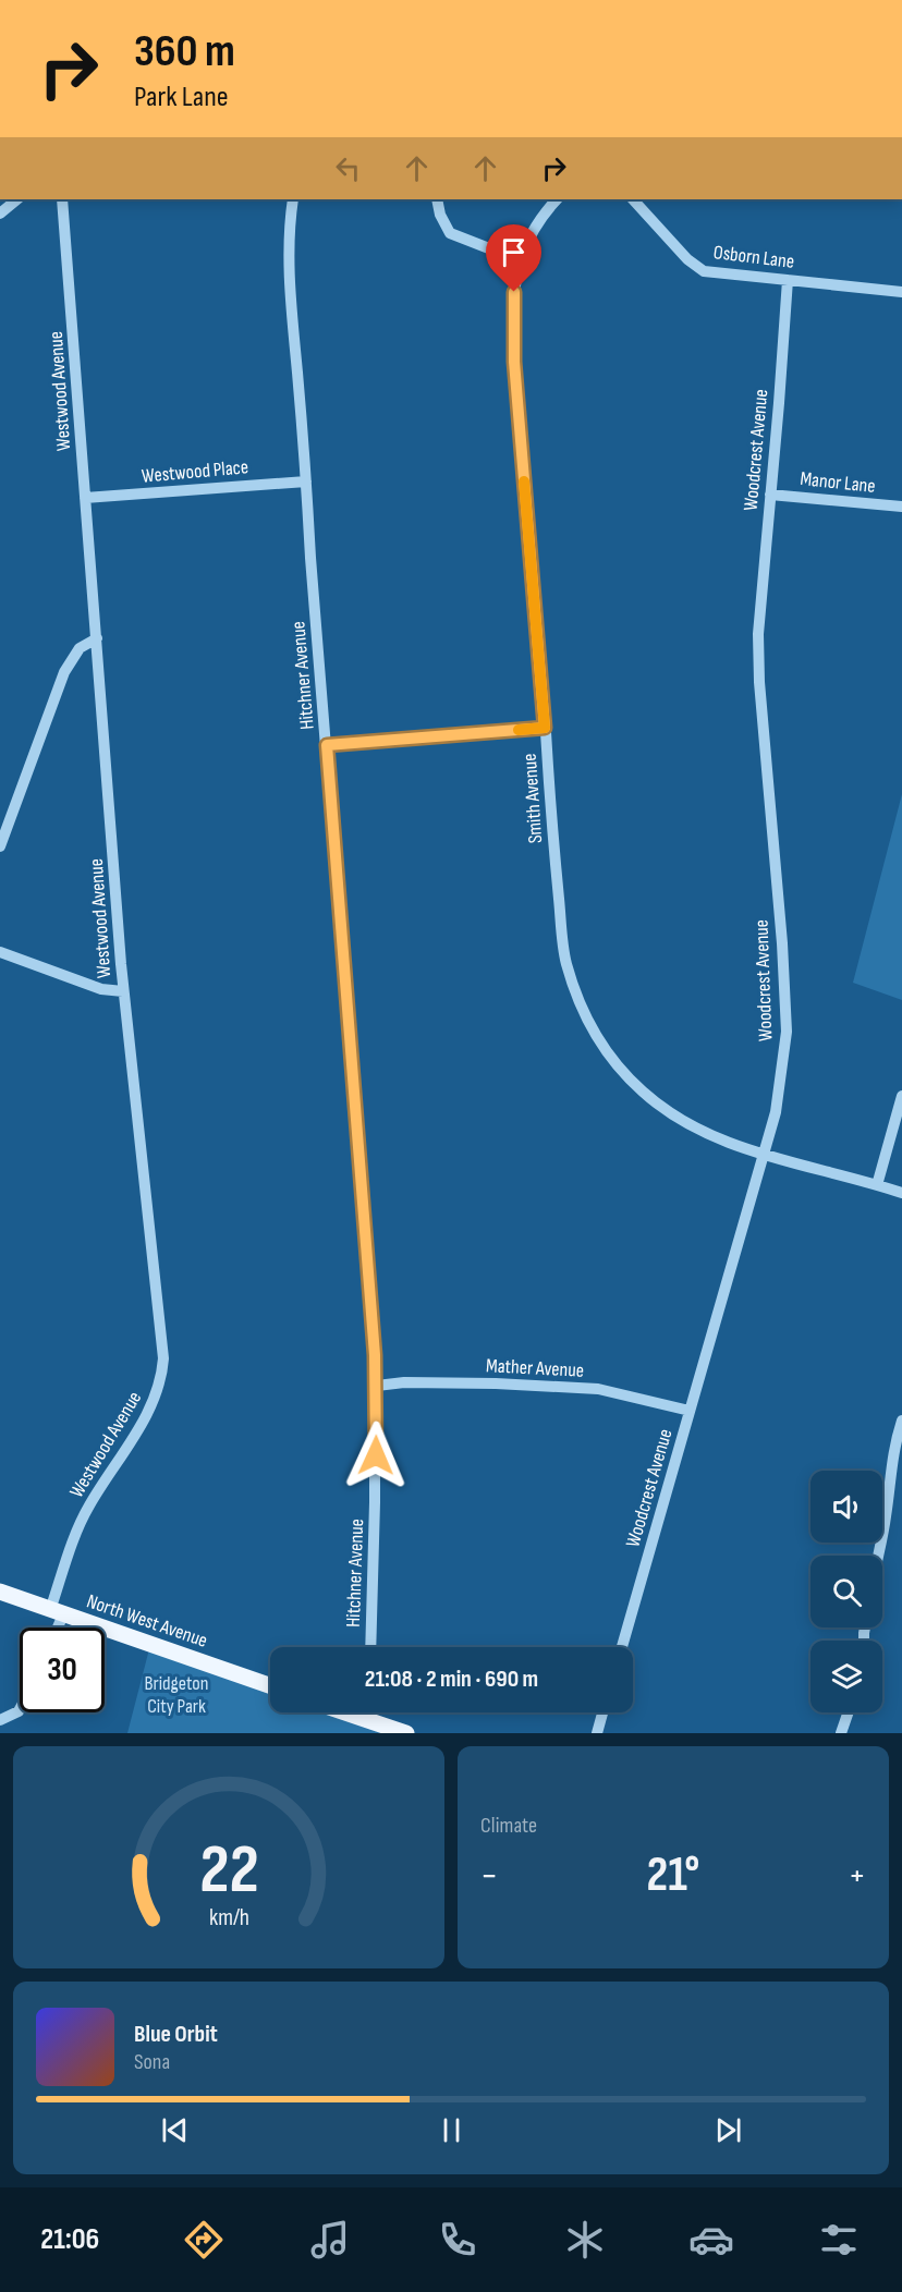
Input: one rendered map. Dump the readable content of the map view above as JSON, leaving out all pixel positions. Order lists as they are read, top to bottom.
{
  "streets": {
    "main road": ["North West Avenue"],
    "street": [
      "Osborn Lane",
      "Westwood Avenue",
      "Woodcrest Avenue",
      "Westwood Place",
      "Manor Lane",
      "Hitchner Avenue",
      "Smith Avenue",
      "Mather Avenue"
    ]
  },
  "crossings": [
    ["Osborn Lane", "Woodcrest Avenue"],
    ["Westwood Avenue", "Westwood Place"],
    ["Westwood Avenue", "North West Avenue"],
    ["Woodcrest Avenue", "Manor Lane"],
    ["Woodcrest Avenue", "Smith Avenue"],
    ["Woodcrest Avenue", "Mather Avenue"],
    ["Westwood Place", "Hitchner Avenue"],
    ["Hitchner Avenue", "Mather Avenue"]
  ],
  "parks": ["Bridgeton City Park"],
  "page": {
    "turn": ["360 m", "Park Lane"],
    "limit": "30",
    "trip": "21:08 · 2 min · 690 m",
    "tile": "Climate",
    "heat": ["−", "21°", "+"],
    "song": ["Blue Orbit", "Sona"],
    "tabs": "21:06",
    "gauge": ["22", "km/h"]
  }
}
